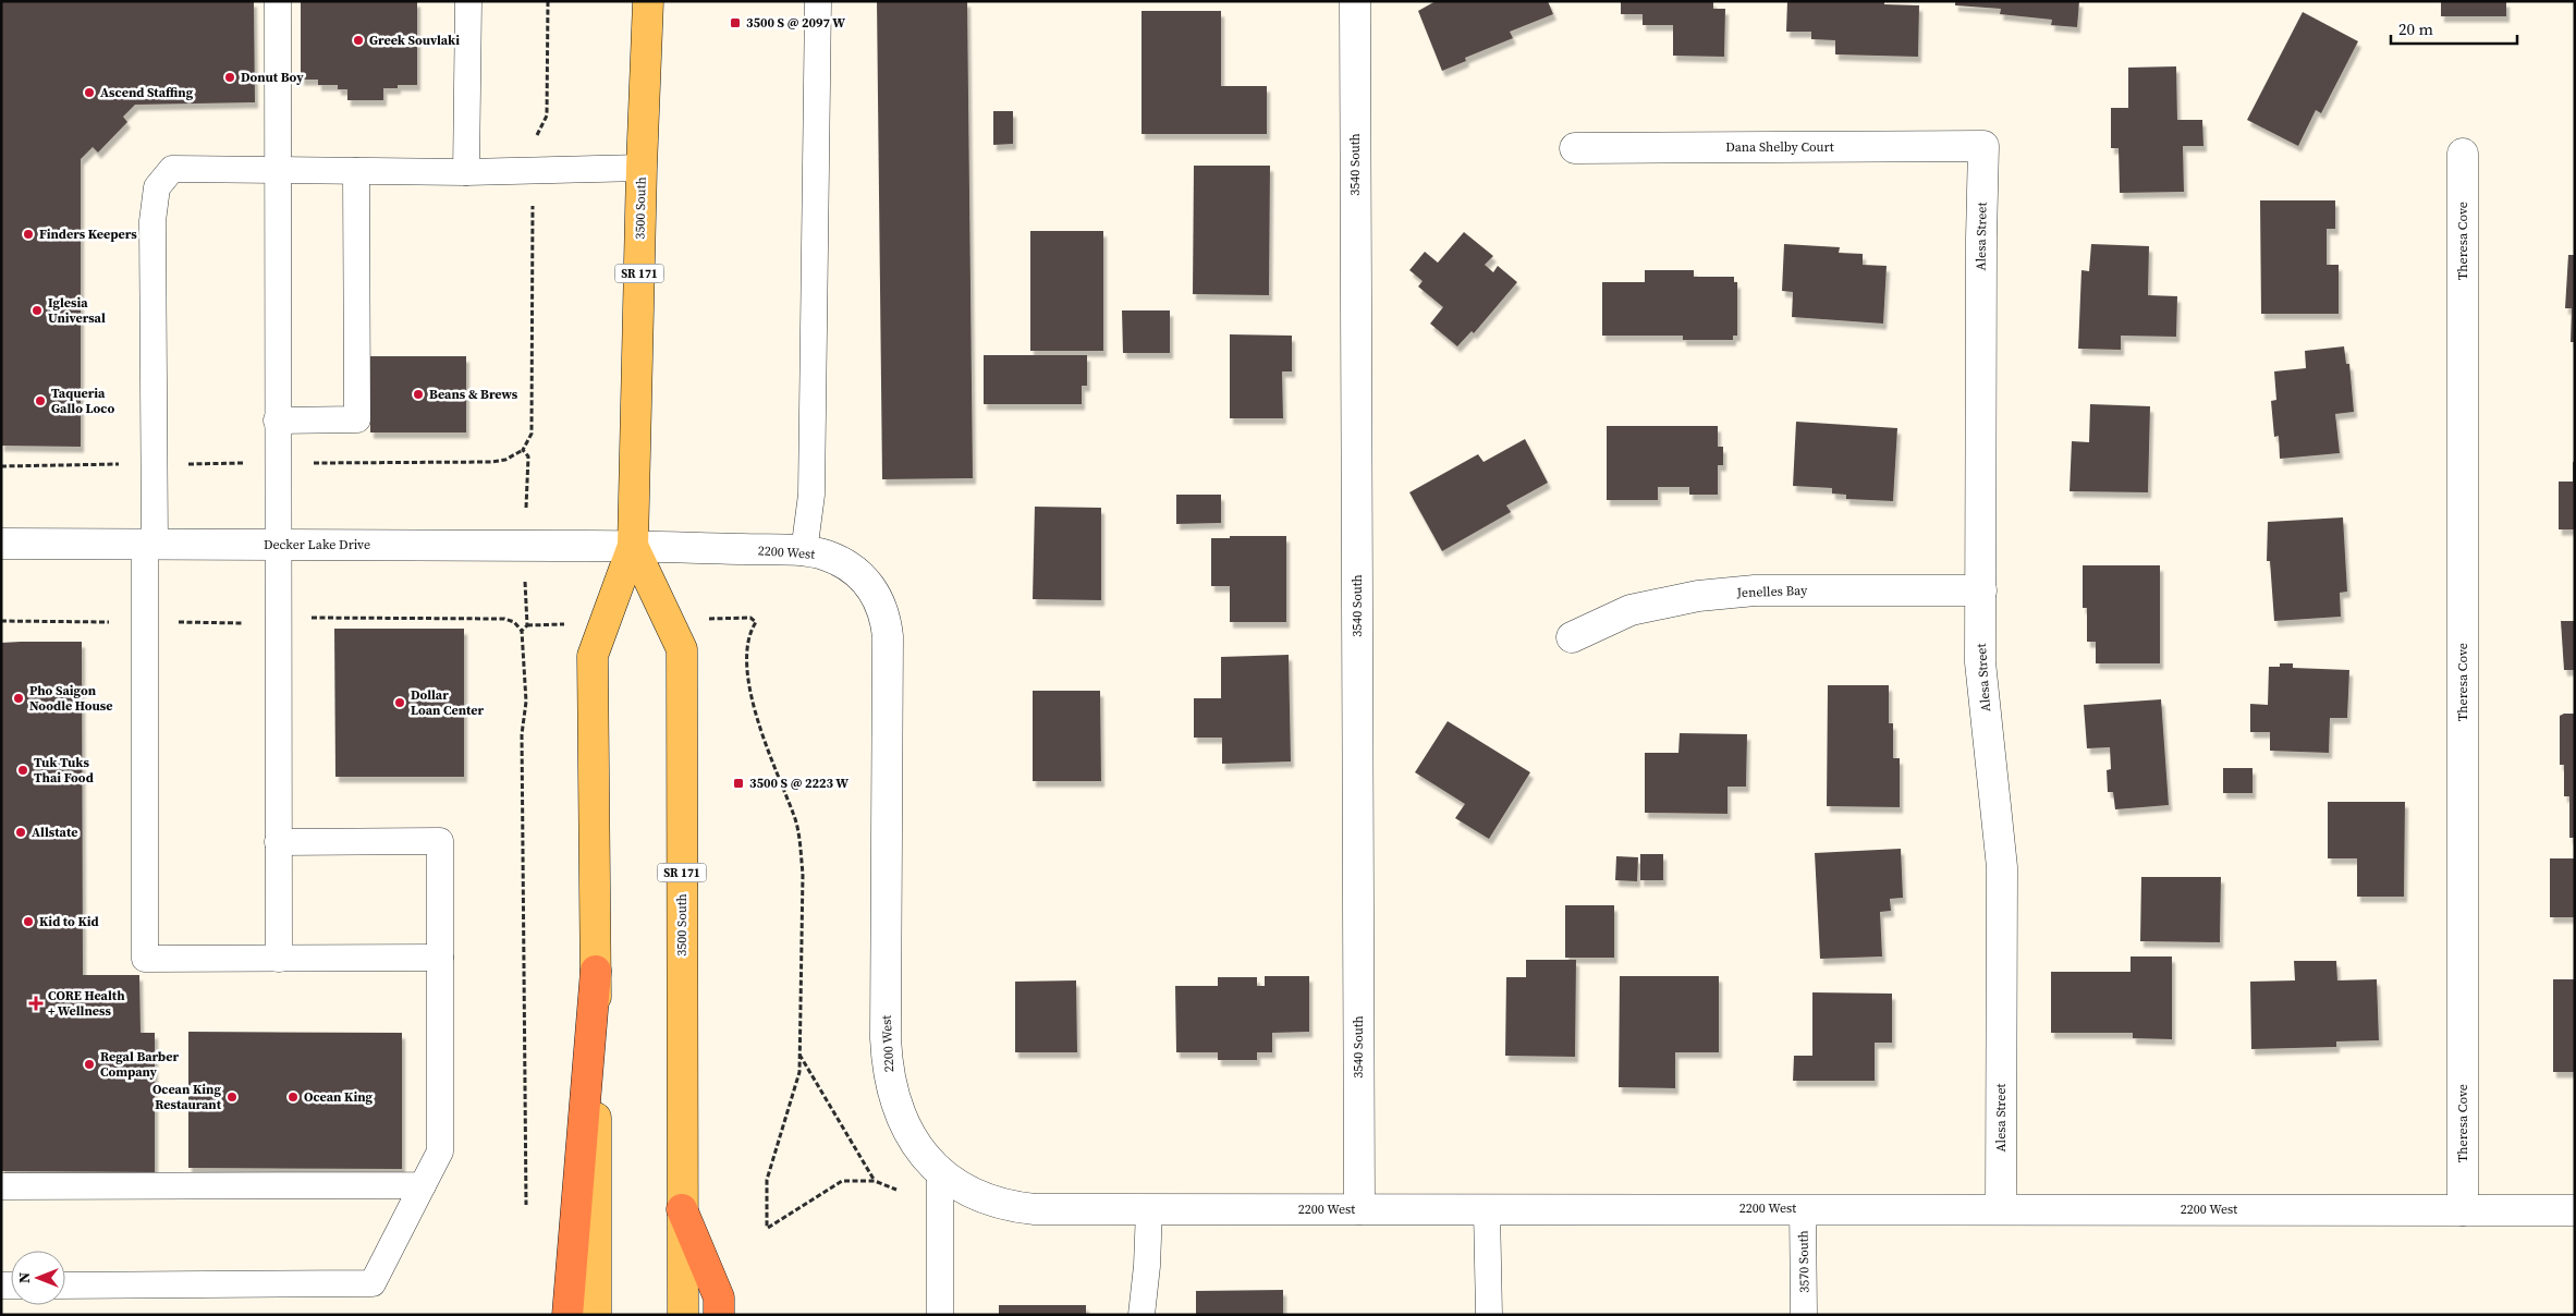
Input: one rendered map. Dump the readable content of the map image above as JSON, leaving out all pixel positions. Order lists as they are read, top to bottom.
{
  "streets": {
    "main road": ["3500 South", "SR 171"],
    "street": [
      "Dana Shelby Court",
      "3540 South",
      "Alesa Street",
      "Theresa Cove",
      "Decker Lake Drive",
      "2200 West",
      "Jenelles Bay"
    ],
    "lane": ["3570 South"]
  },
  "crossings": [
    ["Dana Shelby Court", "Alesa Street"],
    ["3540 South", "2200 West"],
    ["3500 South", "Decker Lake Drive"],
    ["3500 South", "2200 West"],
    ["Alesa Street", "2200 West"],
    ["Alesa Street", "Jenelles Bay"],
    ["Theresa Cove", "2200 West"],
    ["Decker Lake Drive", "2200 West"],
    ["2200 West", "3570 South"]
  ],
  "places": {
    "transit": ["3500 S @ 2097 W", "3500 S @ 2223 W"],
    "other": [
      "Greek Souvlaki",
      "Donut Boy",
      "Ascend Staffing",
      "Finders Keepers",
      "Iglesia Universal",
      "Beans & Brews",
      "Taqueria Gallo Loco",
      "Pho Saigon Noodle House",
      "Dollar Loan Center",
      "Tuk Tuks Thai Food",
      "Allstate",
      "Kid to Kid",
      "Regal Barber Company",
      "Ocean King Restaurant",
      "Ocean King"
    ],
    "health": ["CORE Health + Wellness"]
  },
  "scale_bar": "20 m",
  "north": "left"
}
